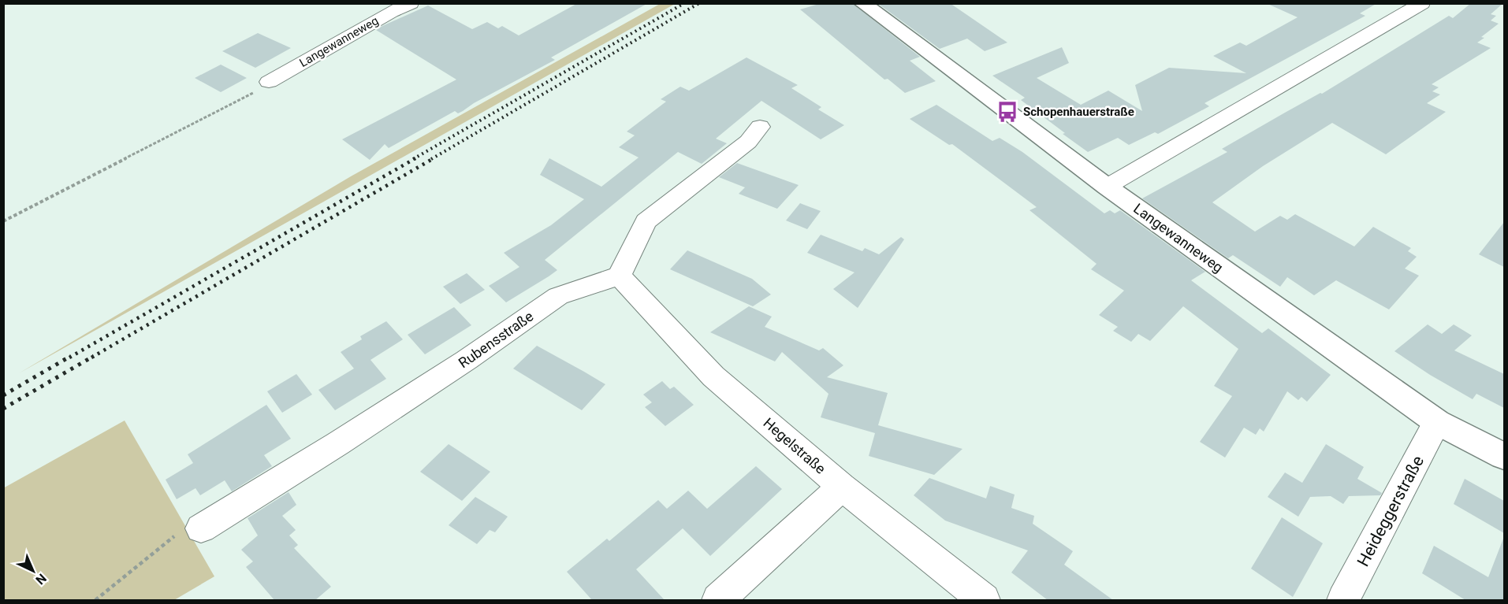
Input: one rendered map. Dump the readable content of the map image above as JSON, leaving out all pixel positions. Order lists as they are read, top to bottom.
{
  "streets": {
    "street": [
      "Langewanneweg",
      "Rubensstraße",
      "Hegelstraße",
      "Heideggerstraße"
    ]
  },
  "crossings": [
    ["Langewanneweg", "Heideggerstraße"],
    ["Rubensstraße", "Hegelstraße"]
  ],
  "places": {
    "bus stop": ["Schopenhauerstraße"]
  },
  "north": "bottom right"
}
